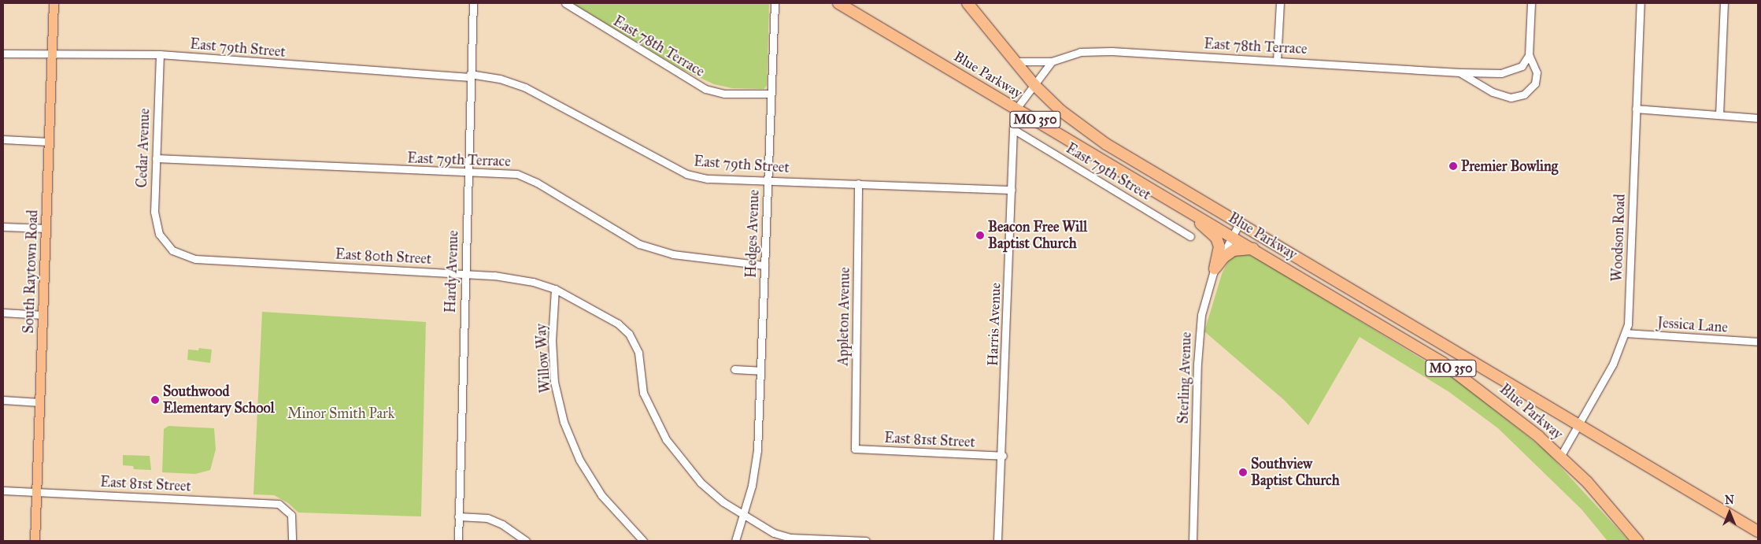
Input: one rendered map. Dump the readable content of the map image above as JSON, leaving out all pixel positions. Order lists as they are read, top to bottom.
{
  "streets": {
    "highway": ["Blue Parkway", "MO 350"],
    "main road": ["South Raytown Road"],
    "street": [
      "East 78th Terrace",
      "East 79th Street",
      "Cedar Avenue",
      "East 79th Terrace",
      "Hedges Avenue",
      "Woodson Road",
      "East 80th Street",
      "Hardy Avenue",
      "Appleton Avenue",
      "Harris Avenue",
      "Jessica Lane",
      "Willow Way",
      "Sterling Avenue",
      "East 81st Street"
    ]
  },
  "crossings": [
    ["East 78th Terrace", "Blue Parkway"],
    ["East 78th Terrace", "Hedges Avenue"],
    ["East 79th Street", "Cedar Avenue"],
    ["East 79th Street", "Hedges Avenue"],
    ["East 79th Street", "South Raytown Road"],
    ["East 79th Street", "Hardy Avenue"],
    ["East 79th Street", "Appleton Avenue"],
    ["East 79th Street", "Harris Avenue"],
    ["Blue Parkway", "Woodson Road"],
    ["Blue Parkway", "Harris Avenue"],
    ["Blue Parkway", "Sterling Avenue"],
    ["Cedar Avenue", "East 79th Terrace"],
    ["Cedar Avenue", "East 80th Street"],
    ["East 79th Terrace", "Hedges Avenue"],
    ["East 79th Terrace", "Hardy Avenue"],
    ["Hedges Avenue", "East 80th Street"],
    ["Woodson Road", "Jessica Lane"],
    ["East 80th Street", "Hardy Avenue"],
    ["East 80th Street", "Willow Way"],
    ["South Raytown Road", "East 81st Street"],
    ["Appleton Avenue", "East 81st Street"],
    ["Harris Avenue", "East 81st Street"]
  ],
  "parks": ["Minor Smith Park"],
  "places": [
    "Premier Bowling",
    "Beacon Free Will Baptist Church",
    "Southwood Elementary School",
    "Southview Baptist Church"
  ],
  "north": "top"
}
